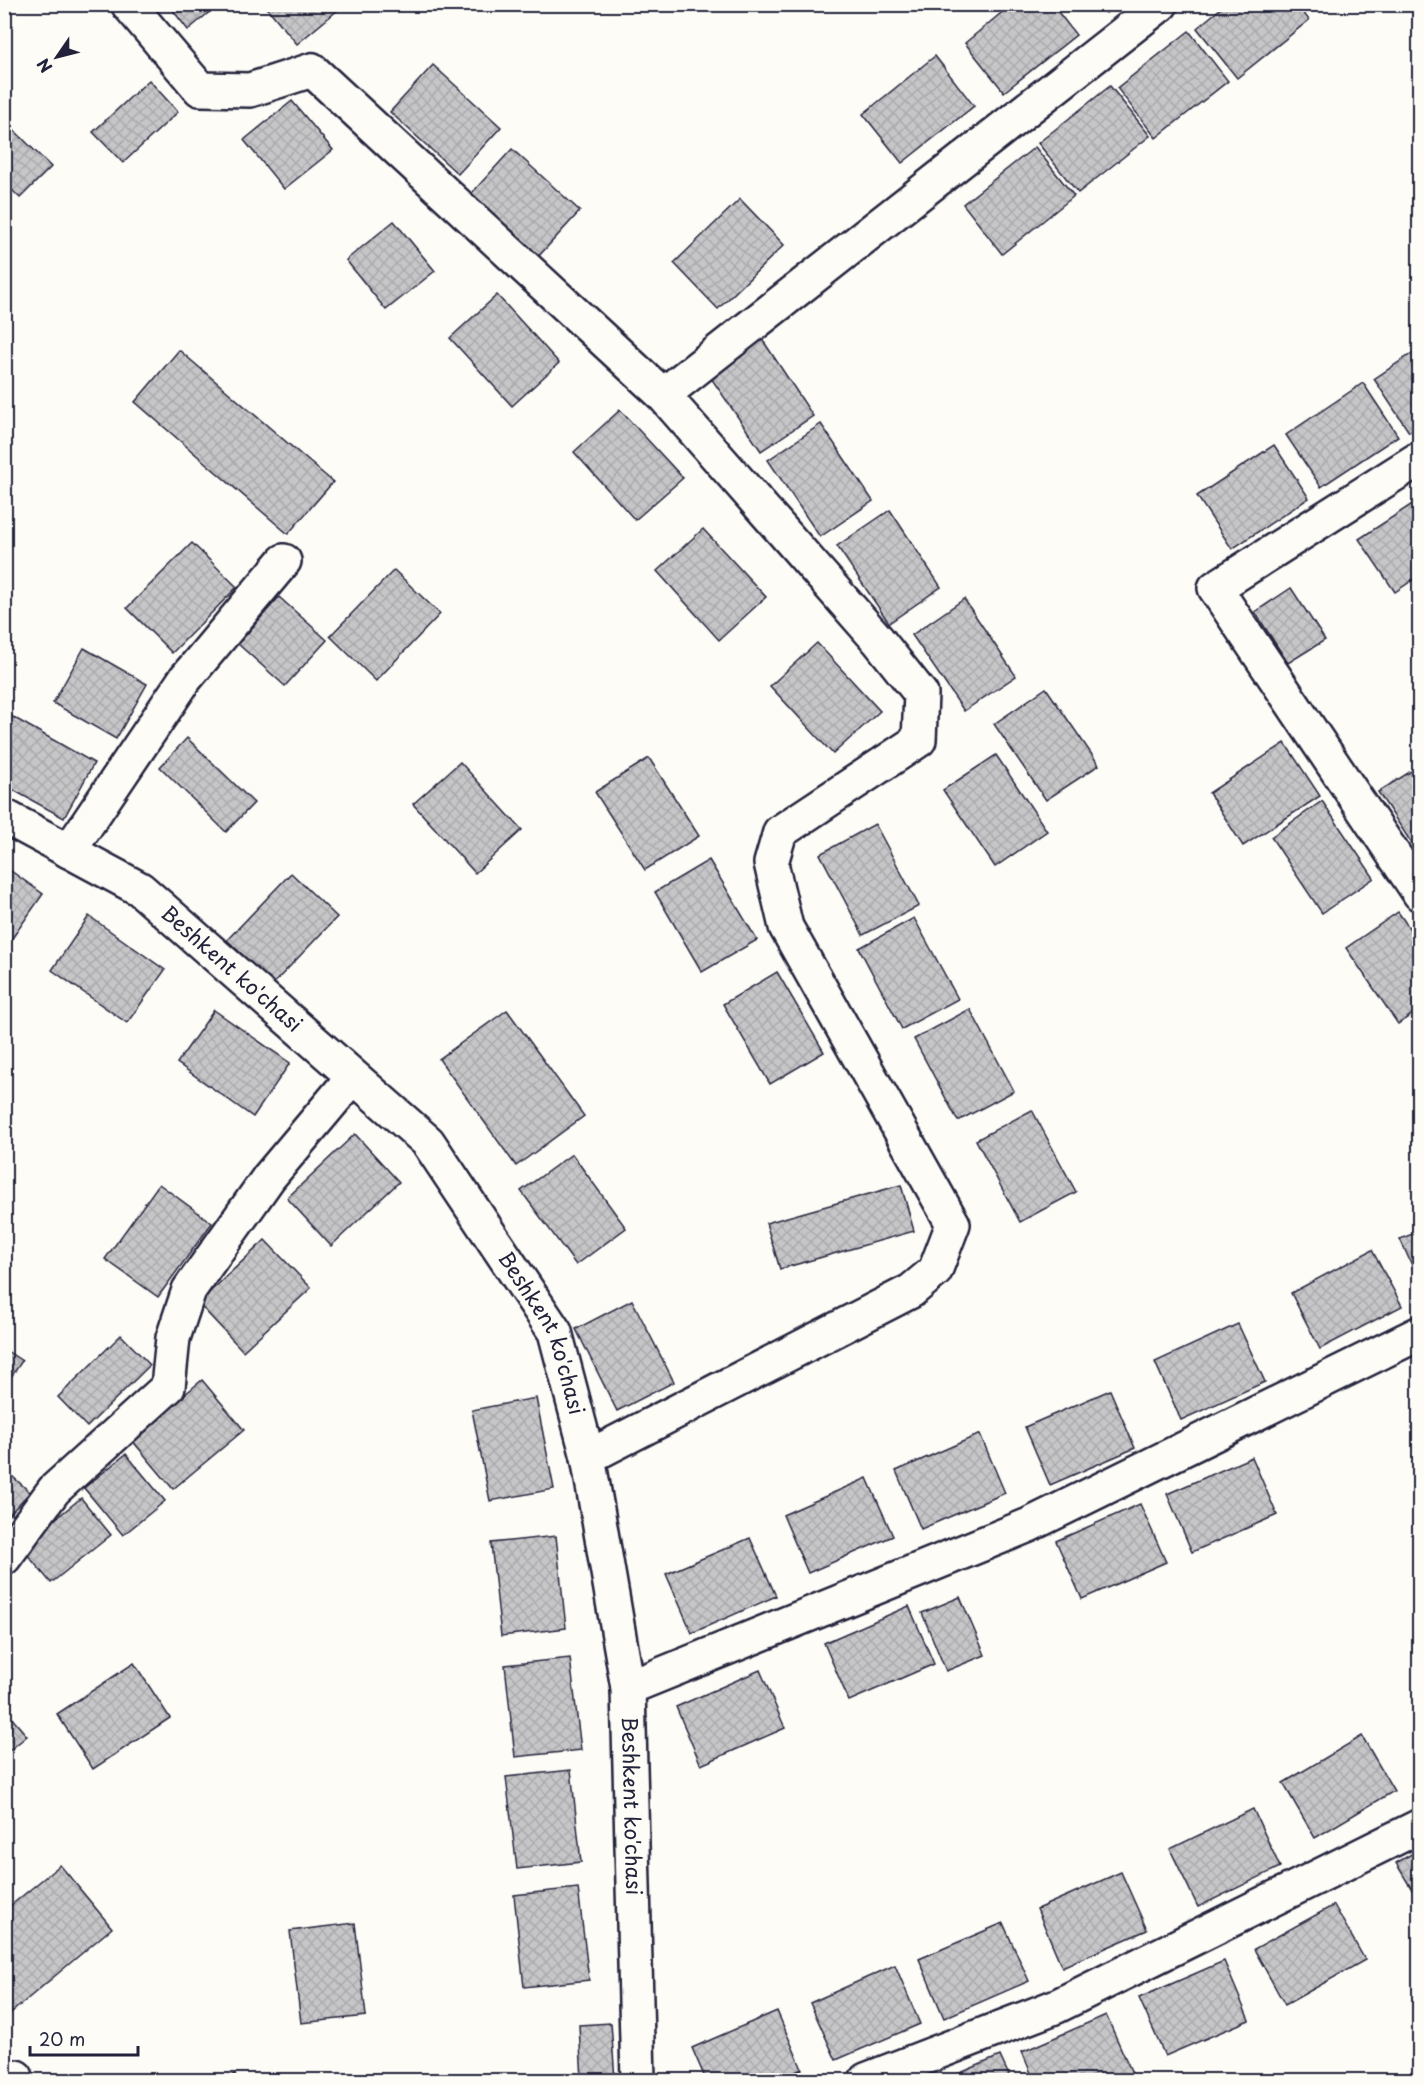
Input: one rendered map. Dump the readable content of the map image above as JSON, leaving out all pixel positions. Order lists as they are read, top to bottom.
{
  "streets": {
    "street": ["Beshkent ko'chasi"]
  },
  "scale_bar": "20 m",
  "north": "bottom left"
}
